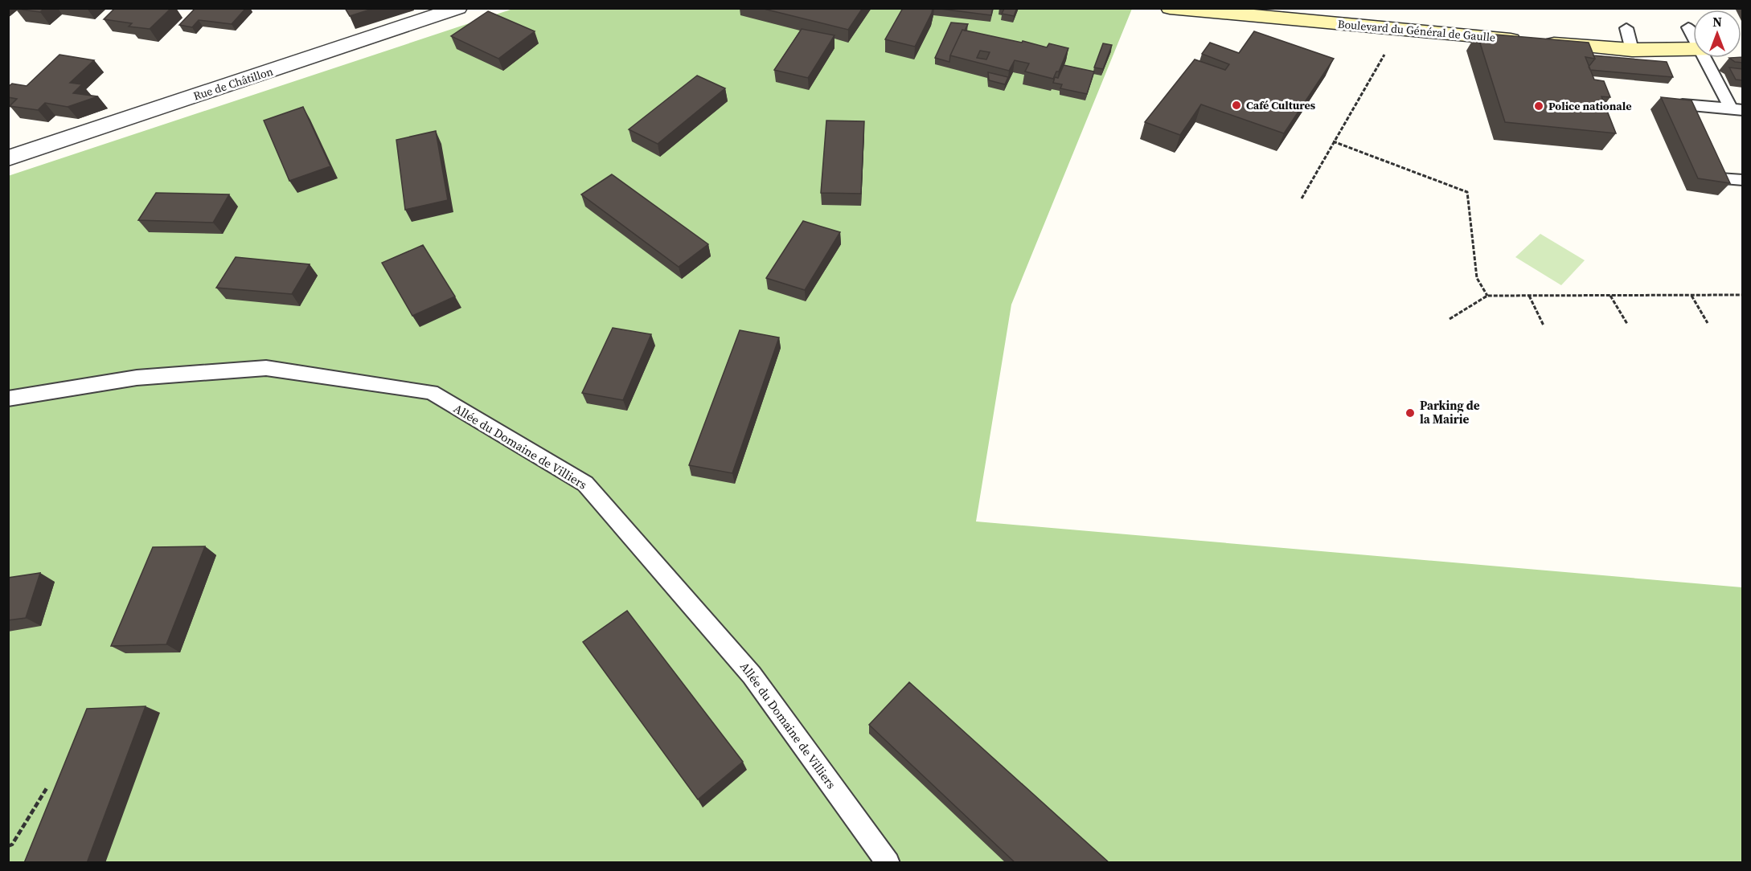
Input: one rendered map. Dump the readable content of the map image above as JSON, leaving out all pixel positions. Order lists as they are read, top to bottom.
{
  "streets": {
    "main road": ["Boulevard du Général de Gaulle"],
    "street": ["Rue de Châtillon"],
    "lane": ["Allée du Domaine de Villiers"]
  },
  "places": ["Café Cultures", "Police nationale", "Parking de la Mairie"],
  "north": "top"
}
